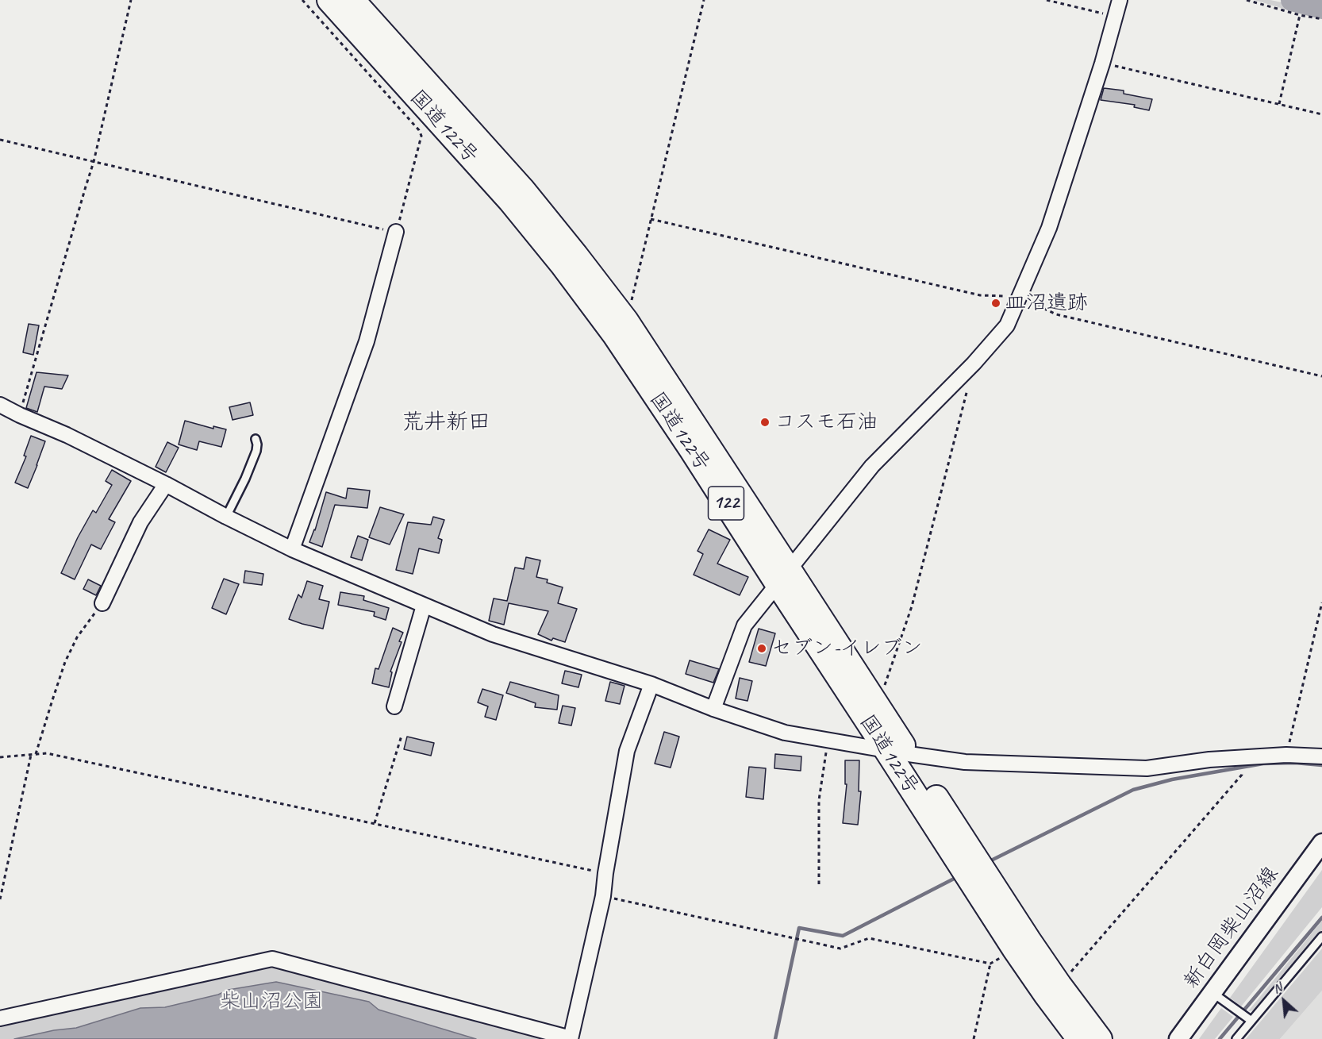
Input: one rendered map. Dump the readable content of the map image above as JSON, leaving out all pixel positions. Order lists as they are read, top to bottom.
{
  "streets": {
    "highway": ["国道122号", "122"],
    "street": ["新白岡柴山沼線"]
  },
  "districts": ["荒井新田"],
  "parks": ["柴山沼公園"],
  "places": ["皿沼遺跡", "コスモ石油", "セブン-イレブン"],
  "north": "top left"
}
